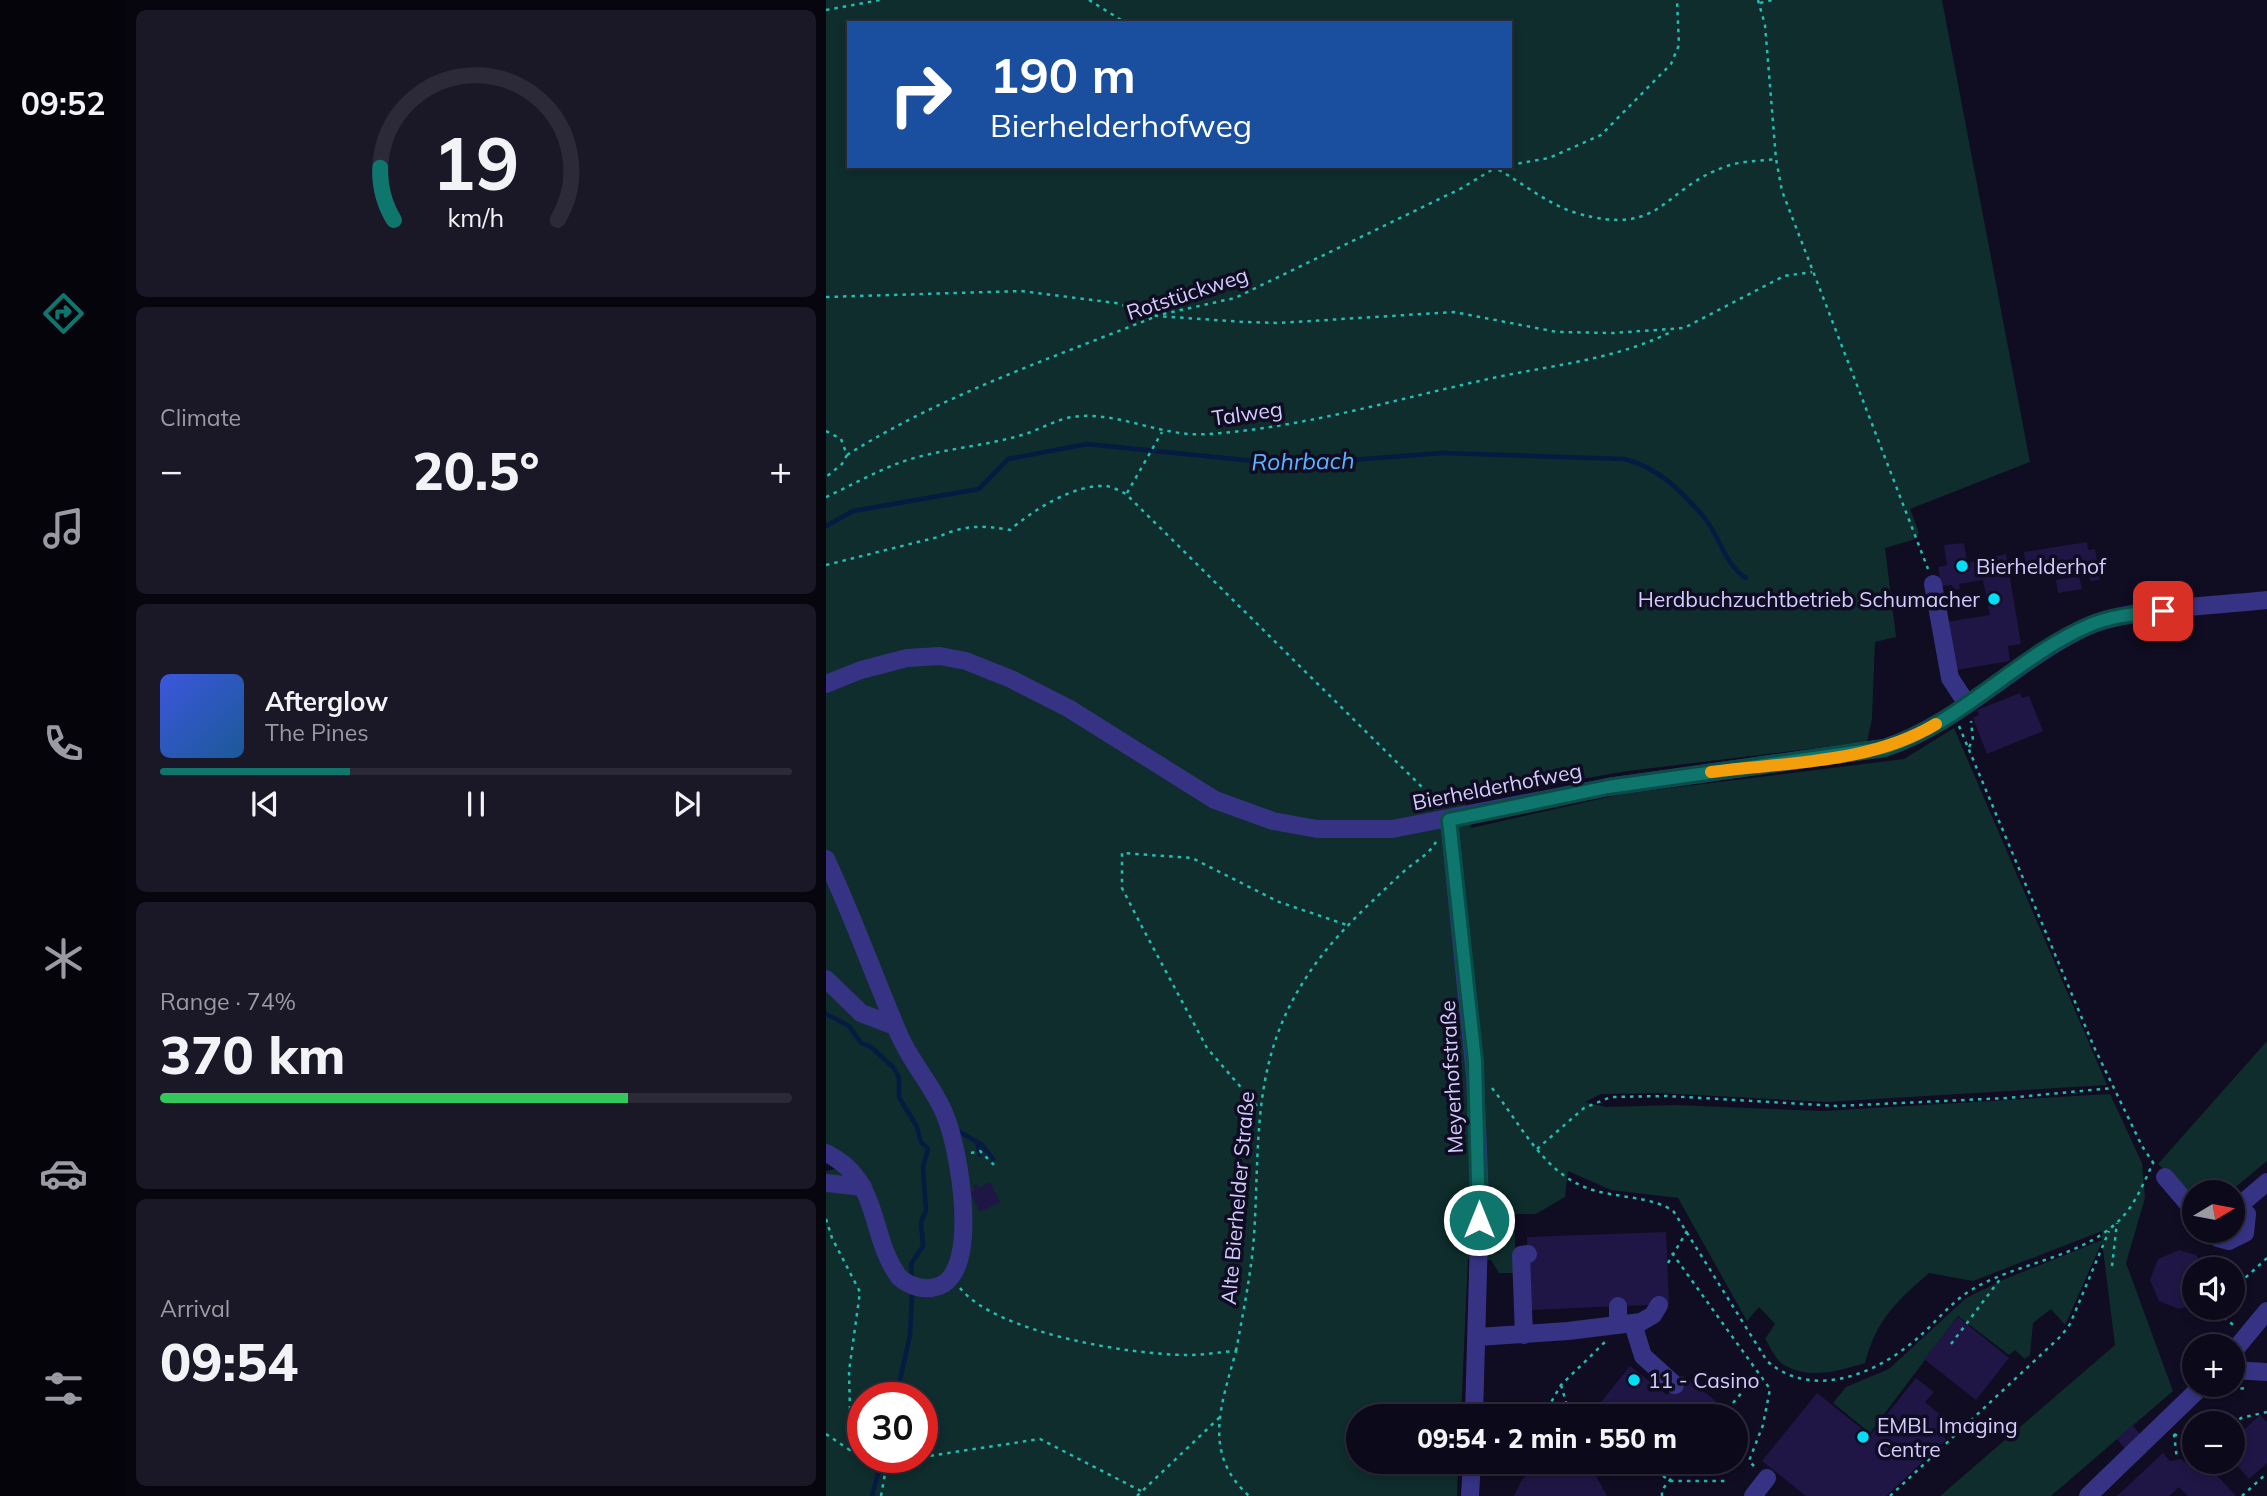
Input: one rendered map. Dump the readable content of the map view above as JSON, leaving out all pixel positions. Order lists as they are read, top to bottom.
{
  "streets": {
    "street": ["Bierhelderhofweg", "Meyerhofstraße"],
    "path": ["Rotstückweg", "Talweg", "Alte Bierhelder Straße"]
  },
  "crossings": [
    ["Bierhelderhofweg", "Meyerhofstraße"],
    ["Bierhelderhofweg", "Alte Bierhelder Straße"],
    ["Meyerhofstraße", "Alte Bierhelder Straße"]
  ],
  "water": ["Rohrbach"],
  "places": [
    "Bierhelderhof",
    "Herdbuchzuchtbetrieb Schumacher",
    "11 - Casino",
    "EMBL Imaging Centre"
  ],
  "north": "right",
  "page": {
    "tabs": "09:52",
    "turn": ["190 m", "Bierhelderhofweg"],
    "tile": [
      "Climate",
      ["Range · 74%", "370 km"],
      ["Arrival", "09:54"]
    ],
    "heat": ["−", "20.5°", "+"],
    "song": ["Afterglow", "The Pines"],
    "map_buttons": ["+", "−"],
    "limit": "30",
    "trip": "09:54 · 2 min · 550 m",
    "gauge": ["19", "km/h"]
  }
}
